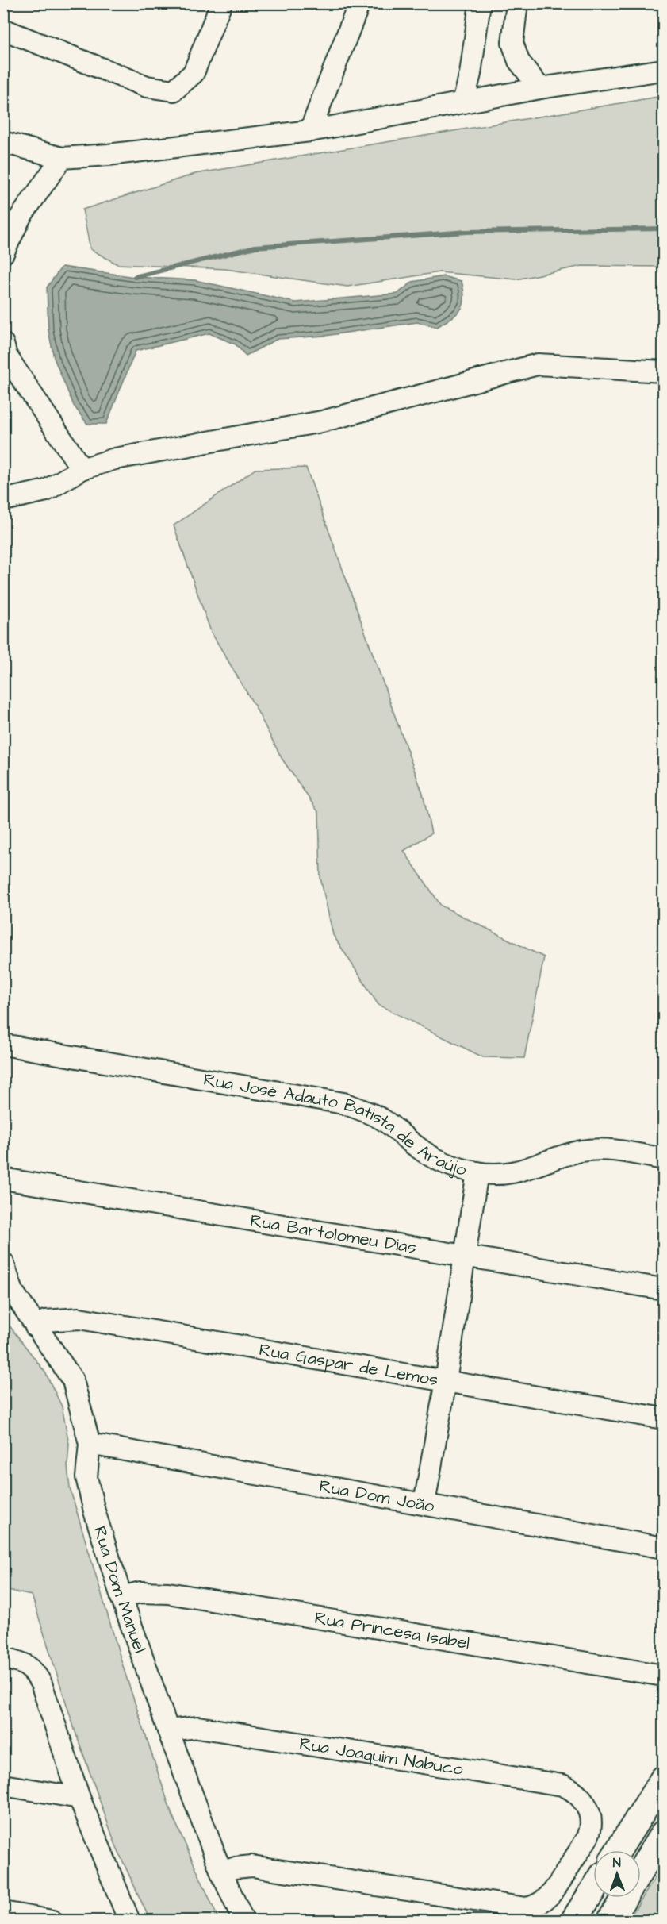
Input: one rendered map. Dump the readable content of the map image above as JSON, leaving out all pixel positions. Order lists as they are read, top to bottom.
{
  "streets": {
    "street": [
      "Rua José Adauto Batista de Araújo",
      "Rua Bartolomeu Dias",
      "Rua Gaspar de Lemos",
      "Rua Dom João",
      "Rua Dom Manuel",
      "Rua Princesa Isabel",
      "Rua Joaquim Nabuco"
    ]
  },
  "crossings": [
    ["Rua Gaspar de Lemos", "Rua Dom Manuel"],
    ["Rua Dom João", "Rua Dom Manuel"],
    ["Rua Dom Manuel", "Rua Princesa Isabel"],
    ["Rua Dom Manuel", "Rua Joaquim Nabuco"]
  ],
  "north": "top"
}
